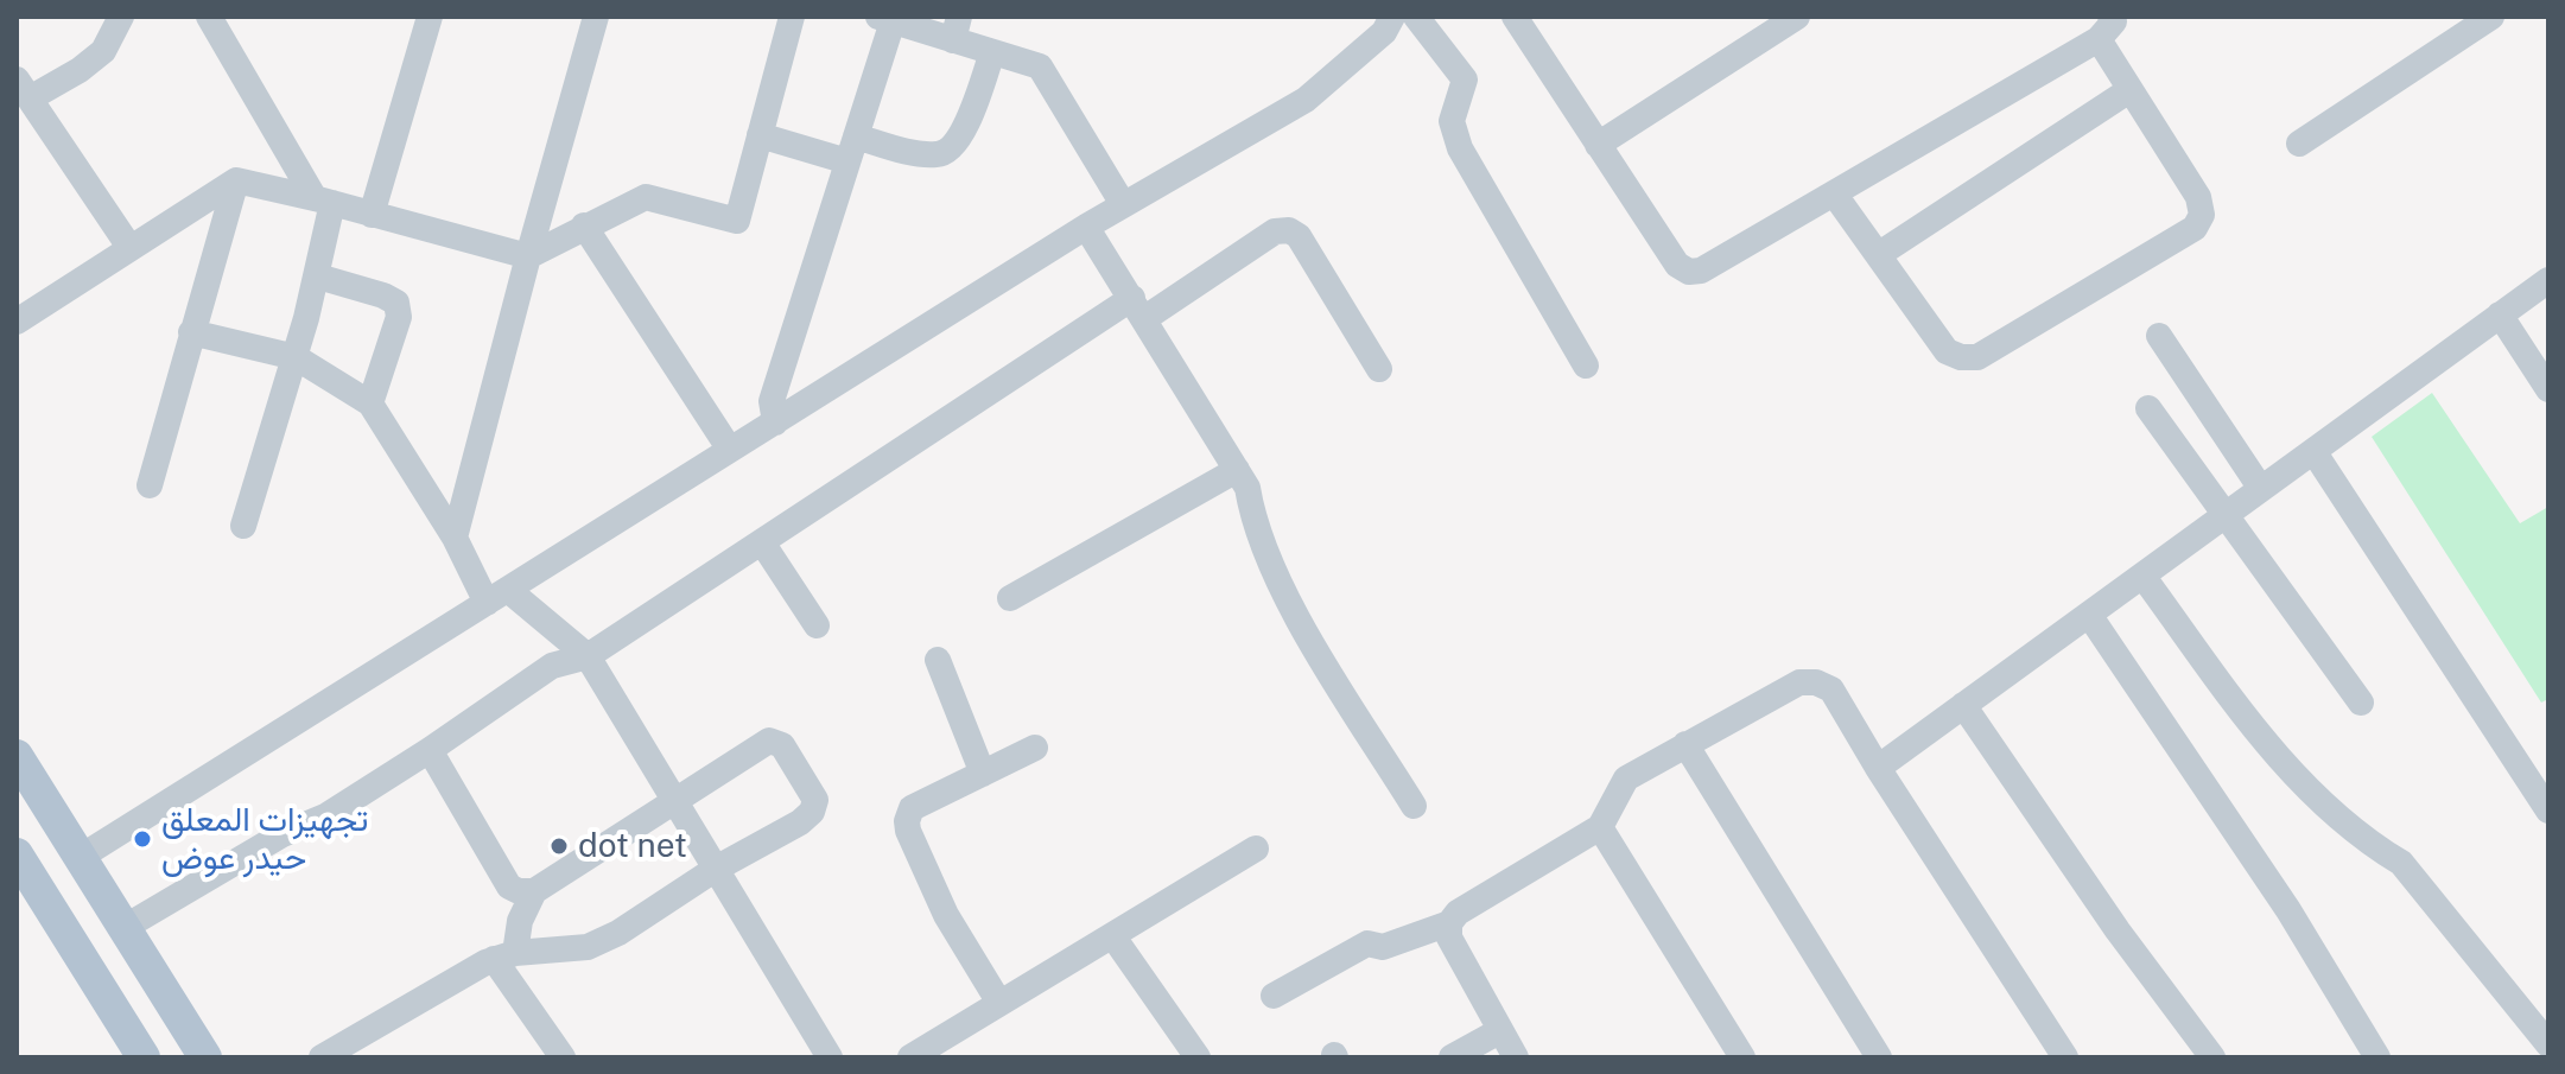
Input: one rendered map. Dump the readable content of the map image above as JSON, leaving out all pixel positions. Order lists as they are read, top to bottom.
{
  "places": ["تجهيزات المعلق حيدر عوض", "dot net"]
}
